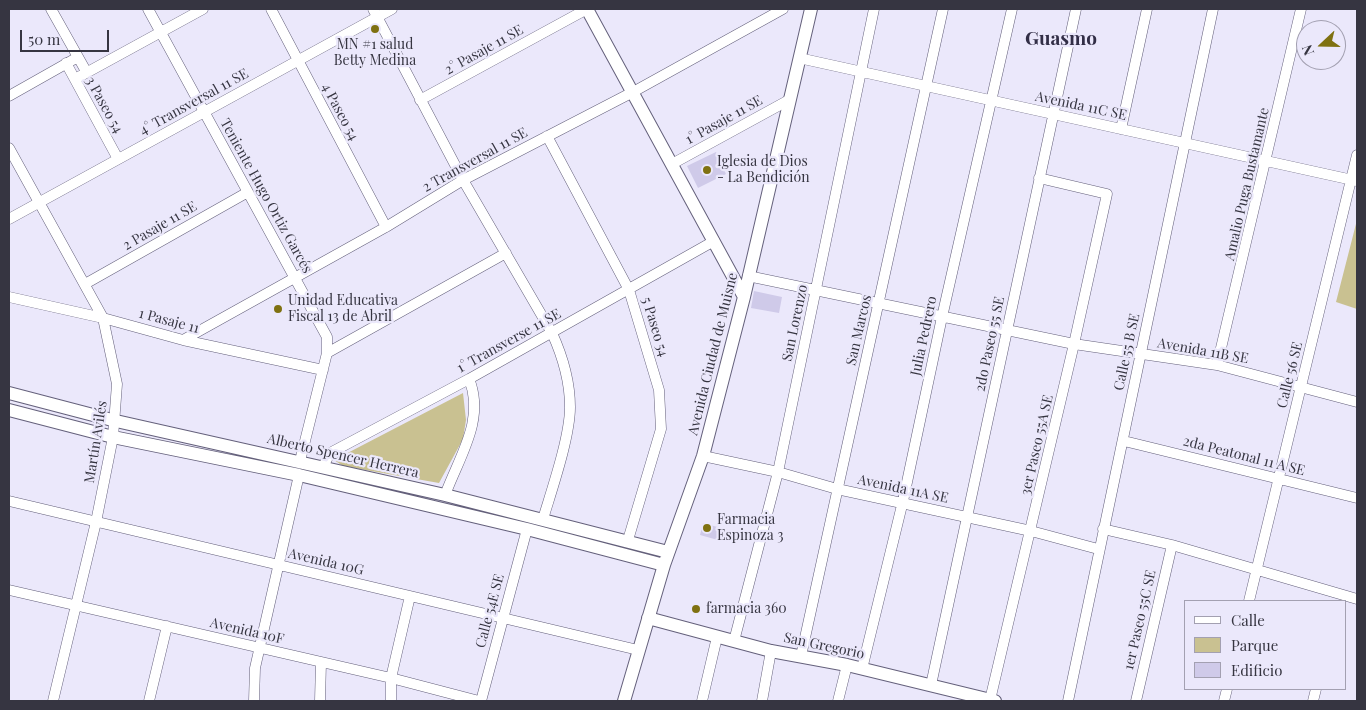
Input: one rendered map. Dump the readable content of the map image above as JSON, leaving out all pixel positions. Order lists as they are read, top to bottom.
{
  "streets": {
    "street": [
      "2° Pasaje 11 SE",
      "4° Transversal 11 SE",
      "3 Paseo 54",
      "Avenida 11C SE",
      "4 Paseo 54",
      "1° Pasaje 11 SE",
      "2 Transversal 11 SE",
      "Amalio Puga Bustamante",
      "Teniente Hugo Ortiz Garcés",
      "2 Pasaje 11 SE",
      "1 Pasaje 11",
      "San Lorenzo",
      "5 Paseo 54",
      "San Marcos",
      "Julia Pedrero",
      "1° Transverse 11 SE",
      "2do Paseo 55 SE",
      "Avenida 11B SE",
      "Calle 55 B SE",
      "Avenida Ciudad de Muisne",
      "Calle 56 SE",
      "Martín Avilés",
      "3er Paseo 55A SE",
      "Alberto Spencer Herrera",
      "2da Peatonal 11 A SE",
      "Avenida 11A SE",
      "Avenida 10G",
      "Calle 54E SE",
      "1er Paseo 55C SE",
      "Avenida 10F",
      "San Gregorio"
    ]
  },
  "crossings": [
    ["4° Transversal 11 SE", "3 Paseo 54"],
    ["4° Transversal 11 SE", "4 Paseo 54"],
    ["4° Transversal 11 SE", "Teniente Hugo Ortiz Garcés"],
    ["4° Transversal 11 SE", "Martín Avilés"],
    ["Avenida 11C SE", "Amalio Puga Bustamante"],
    ["Avenida 11C SE", "San Lorenzo"],
    ["Avenida 11C SE", "San Marcos"],
    ["Avenida 11C SE", "Julia Pedrero"],
    ["Avenida 11C SE", "2do Paseo 55 SE"],
    ["Avenida 11C SE", "Calle 55 B SE"],
    ["Avenida 11C SE", "Avenida Ciudad de Muisne"],
    ["Avenida 11C SE", "Calle 56 SE"],
    ["4 Paseo 54", "2 Transversal 11 SE"],
    ["1° Pasaje 11 SE", "Avenida Ciudad de Muisne"],
    ["2 Transversal 11 SE", "Teniente Hugo Ortiz Garcés"],
    ["2 Transversal 11 SE", "1 Pasaje 11"],
    ["2 Transversal 11 SE", "5 Paseo 54"],
    ["Amalio Puga Bustamante", "Avenida 11B SE"],
    ["Teniente Hugo Ortiz Garcés", "2 Pasaje 11 SE"],
    ["Teniente Hugo Ortiz Garcés", "1 Pasaje 11"],
    ["Teniente Hugo Ortiz Garcés", "Alberto Spencer Herrera"],
    ["2 Pasaje 11 SE", "Martín Avilés"],
    ["1 Pasaje 11", "Martín Avilés"],
    ["San Lorenzo", "Avenida 11B SE"],
    ["San Lorenzo", "Avenida 11A SE"],
    ["San Lorenzo", "San Gregorio"],
    ["5 Paseo 54", "1° Transverse 11 SE"],
    ["5 Paseo 54", "Alberto Spencer Herrera"],
    ["San Marcos", "Avenida 11B SE"],
    ["San Marcos", "Avenida 11A SE"],
    ["San Marcos", "San Gregorio"],
    ["Julia Pedrero", "Avenida 11B SE"],
    ["Julia Pedrero", "Avenida 11A SE"],
    ["Julia Pedrero", "San Gregorio"],
    ["1° Transverse 11 SE", "Alberto Spencer Herrera"],
    ["2do Paseo 55 SE", "Avenida 11B SE"],
    ["2do Paseo 55 SE", "3er Paseo 55A SE"],
    ["2do Paseo 55 SE", "Avenida 11A SE"],
    ["2do Paseo 55 SE", "San Gregorio"],
    ["Avenida 11B SE", "Calle 55 B SE"],
    ["Avenida 11B SE", "Avenida Ciudad de Muisne"],
    ["Avenida 11B SE", "Calle 56 SE"],
    ["Avenida 11B SE", "3er Paseo 55A SE"],
    ["Calle 55 B SE", "2da Peatonal 11 A SE"],
    ["Calle 55 B SE", "Avenida 11A SE"],
    ["Avenida Ciudad de Muisne", "Alberto Spencer Herrera"],
    ["Avenida Ciudad de Muisne", "Avenida 11A SE"],
    ["Avenida Ciudad de Muisne", "Avenida 10G"],
    ["Avenida Ciudad de Muisne", "San Gregorio"],
    ["Calle 56 SE", "2da Peatonal 11 A SE"],
    ["Martín Avilés", "Alberto Spencer Herrera"],
    ["Martín Avilés", "Avenida 10G"],
    ["Martín Avilés", "Avenida 10F"],
    ["3er Paseo 55A SE", "Avenida 11A SE"],
    ["3er Paseo 55A SE", "San Gregorio"],
    ["Alberto Spencer Herrera", "Calle 54E SE"],
    ["Avenida 10G", "Calle 54E SE"],
    ["Calle 54E SE", "Avenida 10F"]
  ],
  "districts": ["Guasmo"],
  "places": [
    "MN #1 salud Betty Medina",
    "Iglesia de Dios - La Bendición",
    "Unidad Educativa Fiscal 13 de Abril",
    "Farmacia Espinoza 3",
    "farmacia 360"
  ],
  "legend": ["Calle", "Parque", "Edificio"],
  "scale_bar": "50 m",
  "north": "left"
}
